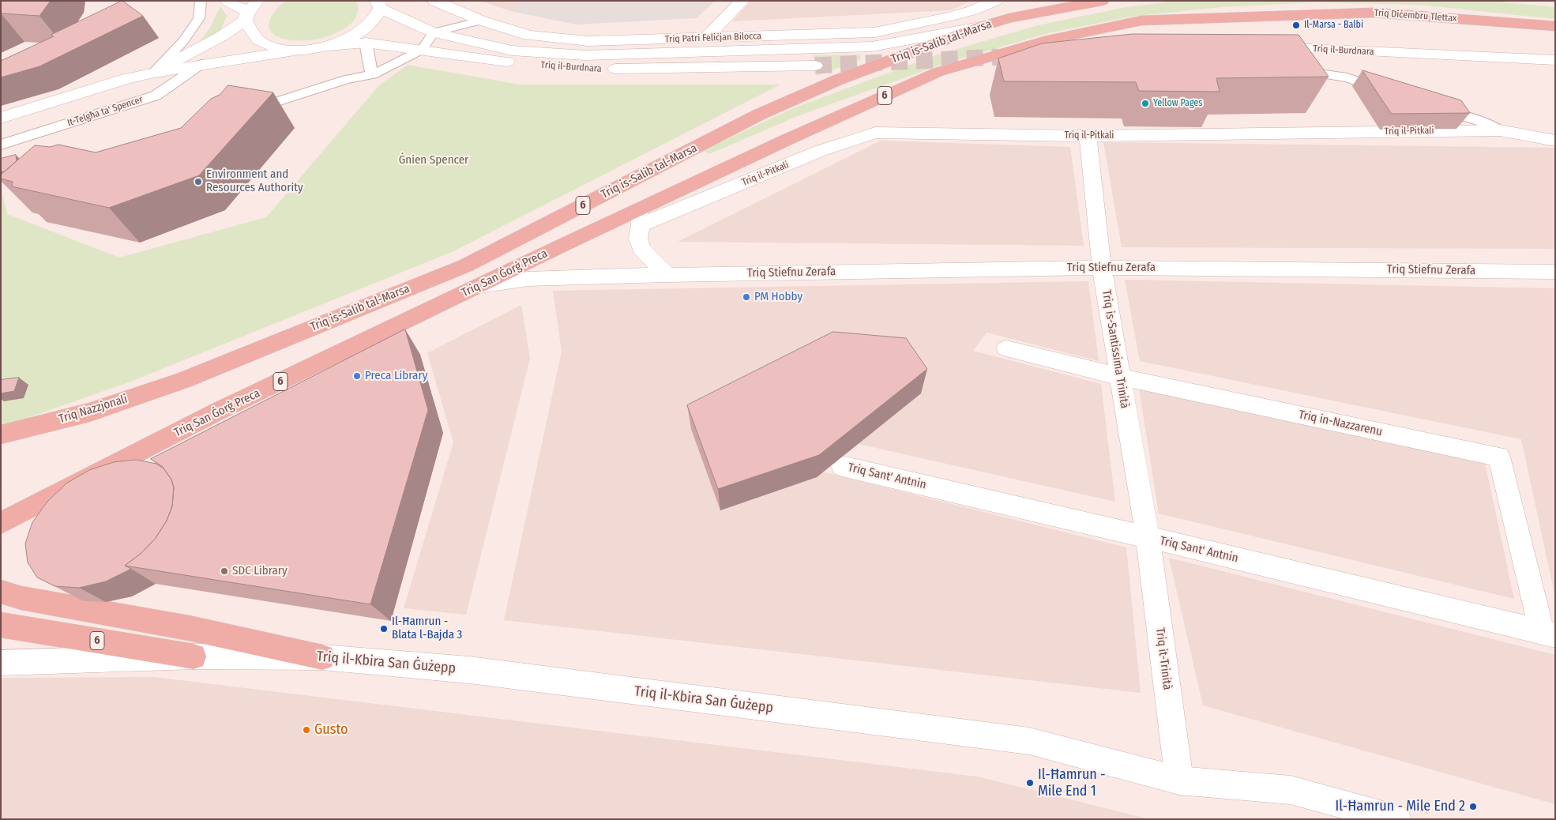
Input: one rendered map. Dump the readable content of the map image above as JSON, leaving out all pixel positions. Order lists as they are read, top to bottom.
{
  "streets": {
    "highway": [
      "Triq Diċembru Tlettax",
      "Triq is-Salib tal-Marsa",
      "6",
      "Triq San Ġorġ Preca",
      "Triq Nazzjonali"
    ],
    "street": [
      "Triq Patri Feliċjan Bilocca",
      "Triq il-Burdnara",
      "It-Telgħa ta' Spencer",
      "Triq il-Pitkali",
      "Triq Stiefnu Zerafa",
      "Triq is-Santissima Trinità",
      "Triq in-Nazzarenu",
      "Triq Sant' Antnin",
      "Triq it-Trinità",
      "Triq il-Kbira San Ġużepp"
    ]
  },
  "crossings": [
    ["Triq Diċembru Tlettax", "Triq il-Pitkali"],
    ["Triq Diċembru Tlettax", "Triq San Ġorġ Preca"],
    ["Triq is-Salib tal-Marsa", "Triq Nazzjonali"],
    ["Triq il-Burdnara", "It-Telgħa ta' Spencer"],
    ["6", "Triq il-Kbira San Ġużepp"],
    ["Triq il-Pitkali", "Triq San Ġorġ Preca"],
    ["Triq il-Pitkali", "Triq is-Santissima Trinità"],
    ["Triq Stiefnu Zerafa", "Triq San Ġorġ Preca"],
    ["Triq Stiefnu Zerafa", "Triq is-Santissima Trinità"],
    ["Triq is-Santissima Trinità", "Triq in-Nazzarenu"],
    ["Triq is-Santissima Trinità", "Triq Sant' Antnin"],
    ["Triq is-Santissima Trinità", "Triq it-Trinità"],
    ["Triq in-Nazzarenu", "Triq Sant' Antnin"],
    ["Triq Sant' Antnin", "Triq it-Trinità"],
    ["Triq it-Trinità", "Triq il-Kbira San Ġużepp"]
  ],
  "parks": ["Ġnien Spencer"],
  "places": [
    "Il-Marsa - Balbi",
    "Yellow Pages",
    "Environment and Resources Authority",
    "PM Hobby",
    "Preca Library",
    "SDC Library",
    "Il-Ħamrun - Blata l-Bajda 3",
    "Gusto",
    "Il-Ħamrun - Mile End 1",
    "Il-Ħamrun - Mile End 2"
  ]
}
